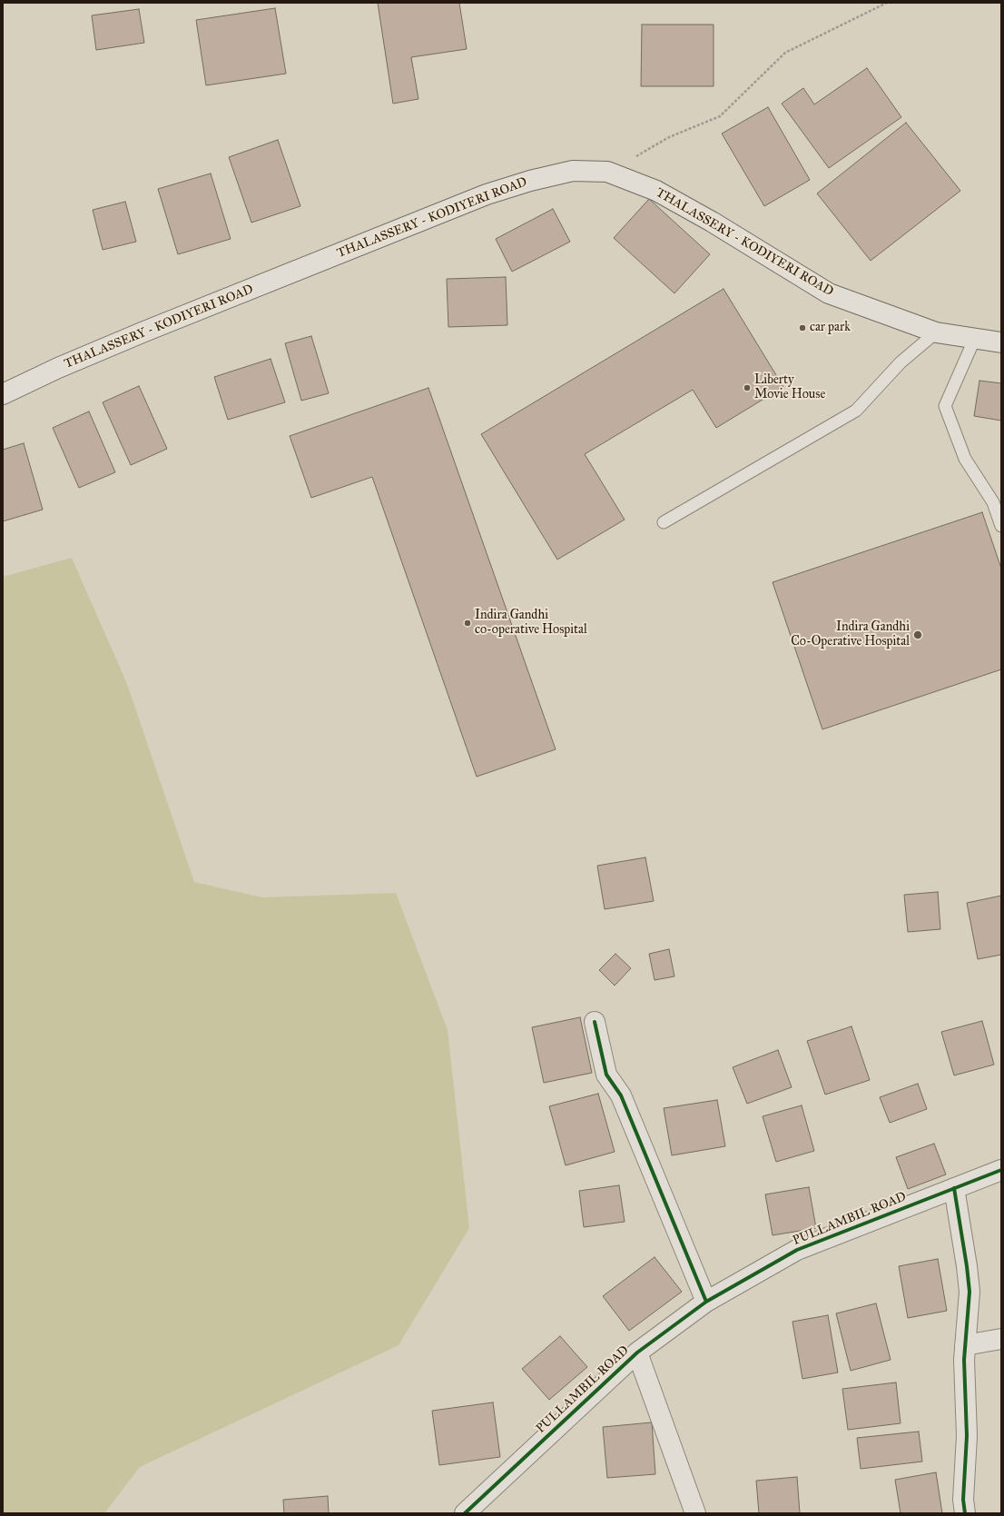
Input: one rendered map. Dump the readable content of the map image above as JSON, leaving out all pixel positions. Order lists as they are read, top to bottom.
{
  "streets": {
    "street": ["THALASSERY - KODIYERI ROAD", "PULLAMBIL ROAD"]
  },
  "places": [
    "car park",
    "Liberty Movie House",
    "Indira Gandhi co-operative Hospital",
    "Indira Gandhi Co-Operative Hospital"
  ]
}
